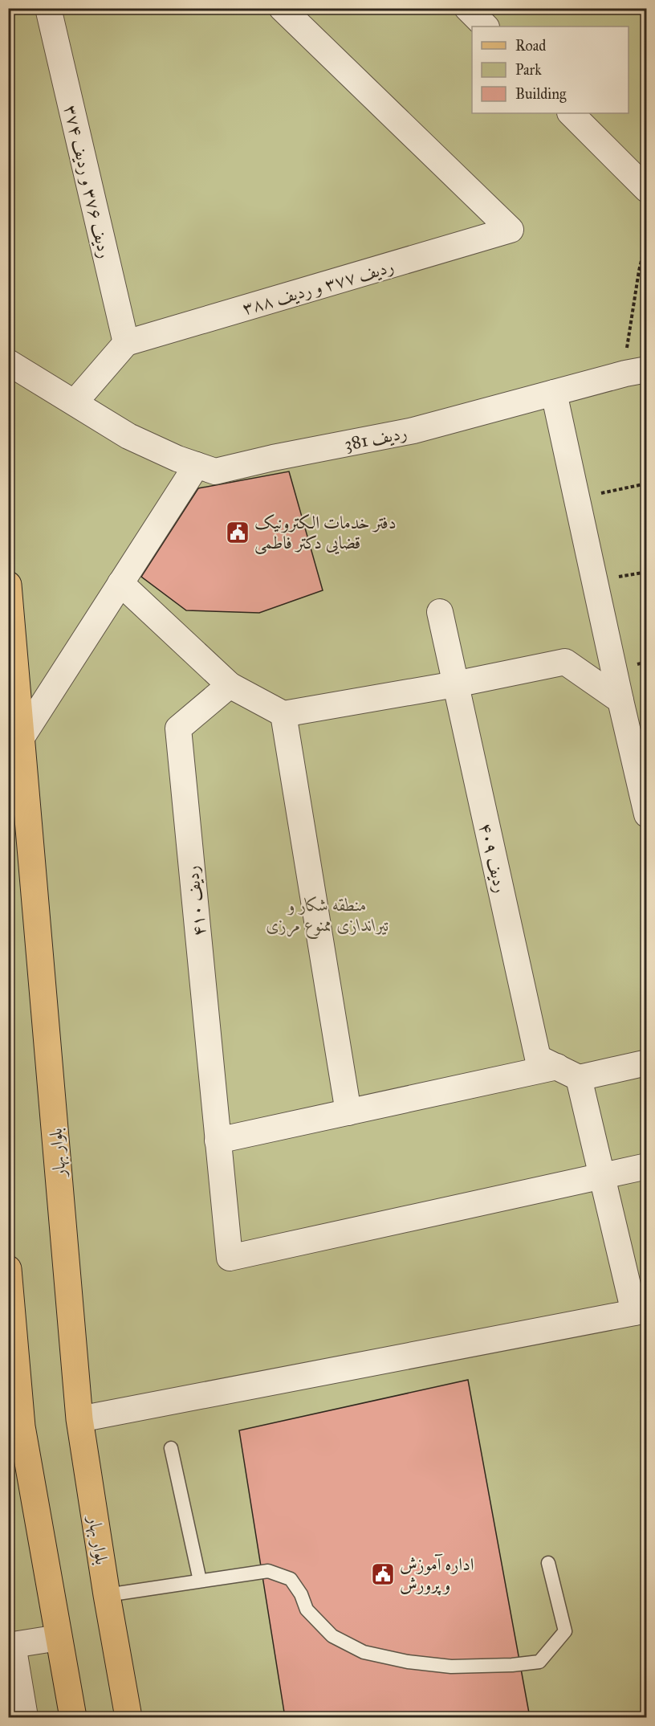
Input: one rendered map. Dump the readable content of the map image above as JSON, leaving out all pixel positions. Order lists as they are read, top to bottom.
{
  "streets": {
    "main road": ["بلوار بهار"],
    "street": [
      "ردیف ۳۷۶ و ردیف ۳۷۴",
      "ردیف ۳۷۷ و ردیف ۳۸۸",
      "ردیف 381",
      "ردیف ۴۰۹",
      "ردیف ۴۱۰"
    ]
  },
  "crossings": [
    ["ردیف ۳۷۶ و ردیف ۳۷۴", "ردیف ۳۷۷ و ردیف ۳۸۸"]
  ],
  "parks": ["منطقه شکار و تیراندازی ممنوع مرزی"],
  "places": {
    "public building": ["دفتر خدمات الکترونیک قضایی دکتر فاطمی", "اداره آموزش و پرورش"]
  },
  "legend": ["Road", "Park", "Building"]
}
